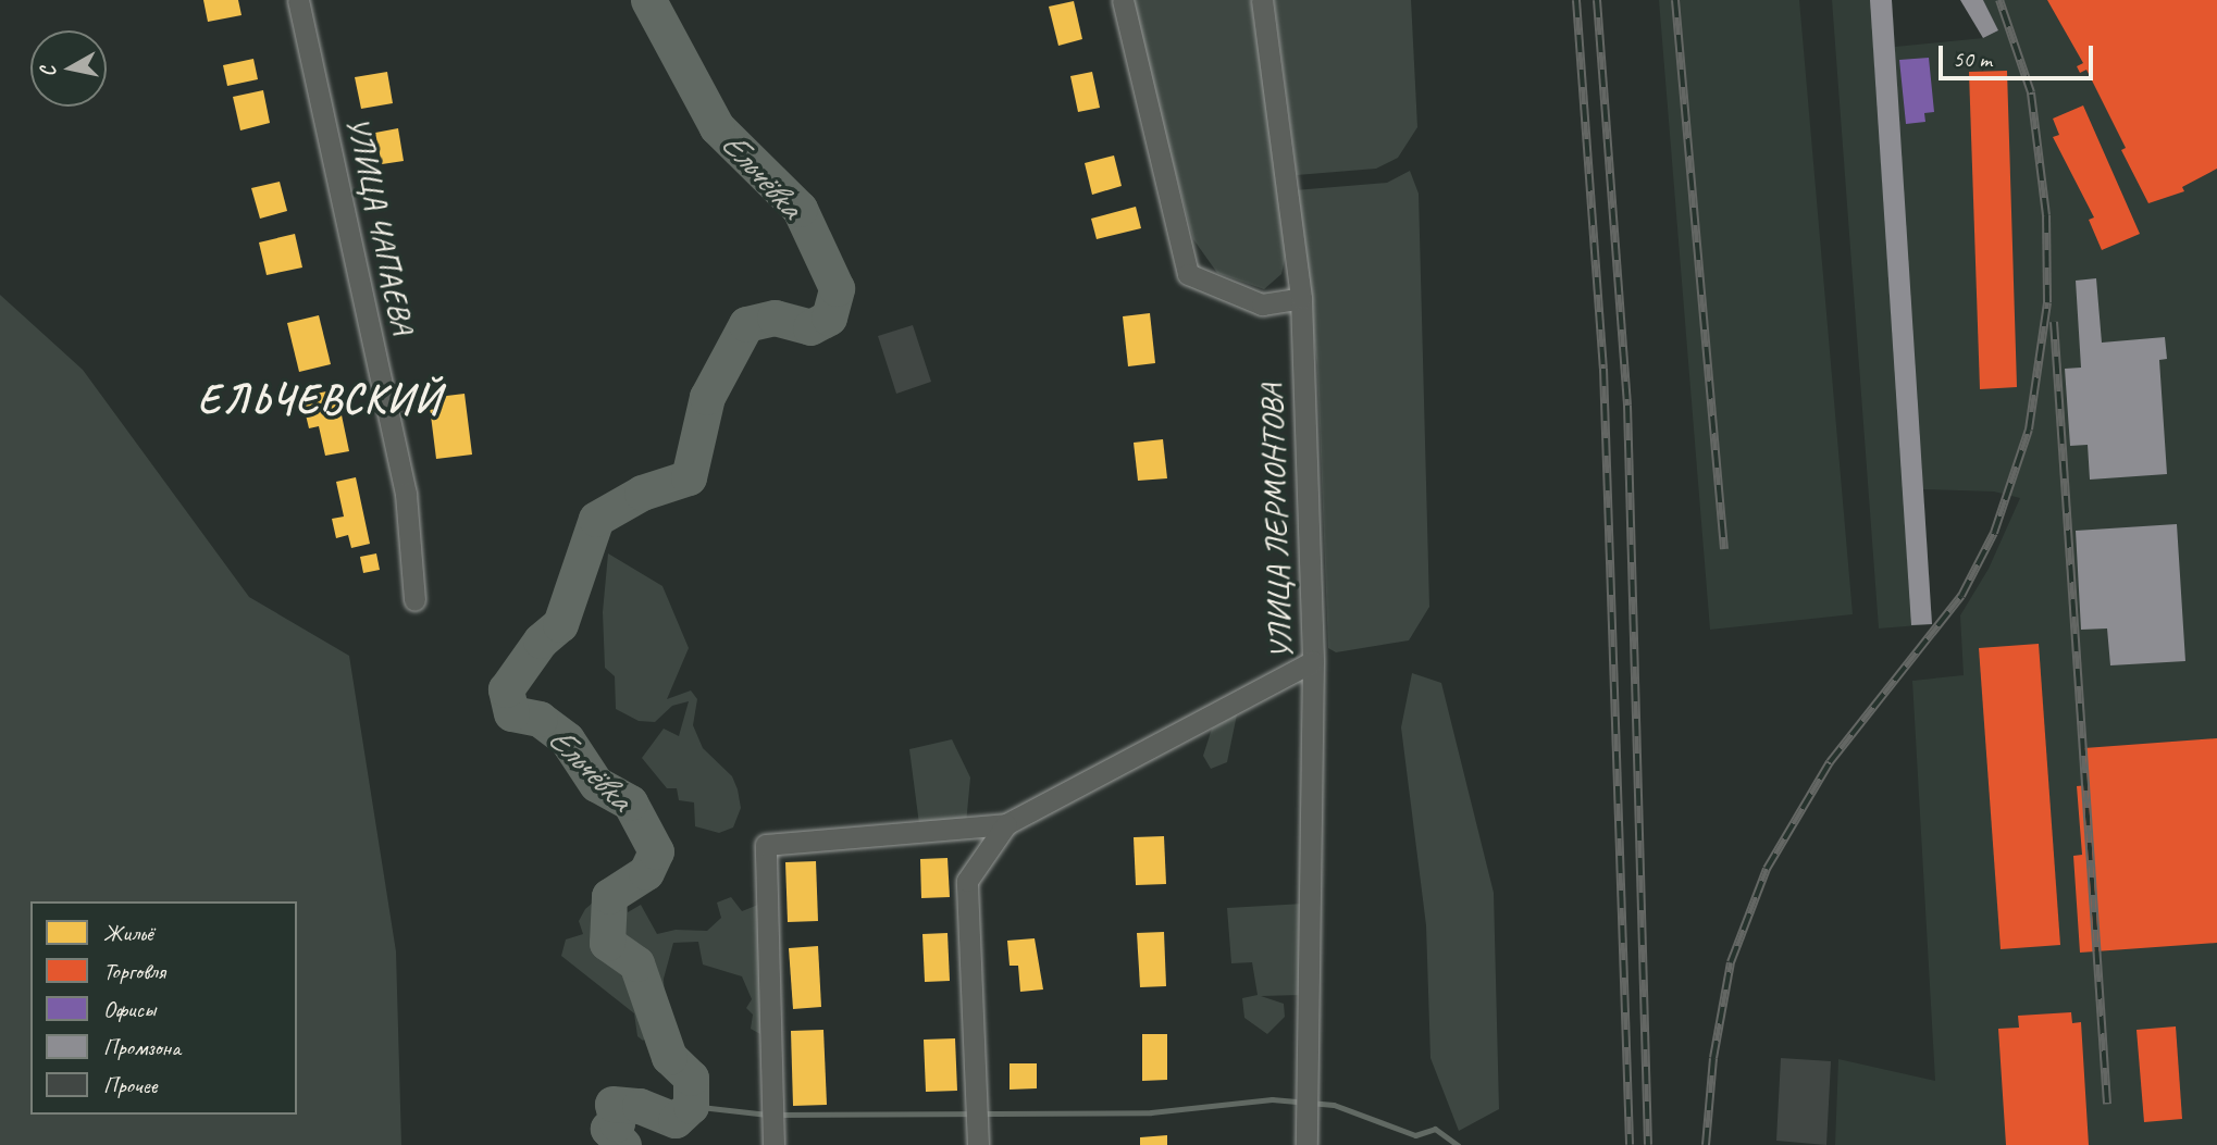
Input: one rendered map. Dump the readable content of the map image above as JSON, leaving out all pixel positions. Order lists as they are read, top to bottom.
{
  "streets": {
    "street": ["УЛИЦА ЧАПАЕВА", "УЛИЦА ЛЕРМОНТОВА"]
  },
  "districts": ["ЕЛЬЧЕВСКИЙ"],
  "water": ["Ельчёвка"],
  "legend": [
    "Жильё",
    "Торговля",
    "Офисы",
    "Промзона",
    "Прочее"
  ],
  "scale_bar": "50 m",
  "north": "left"
}
